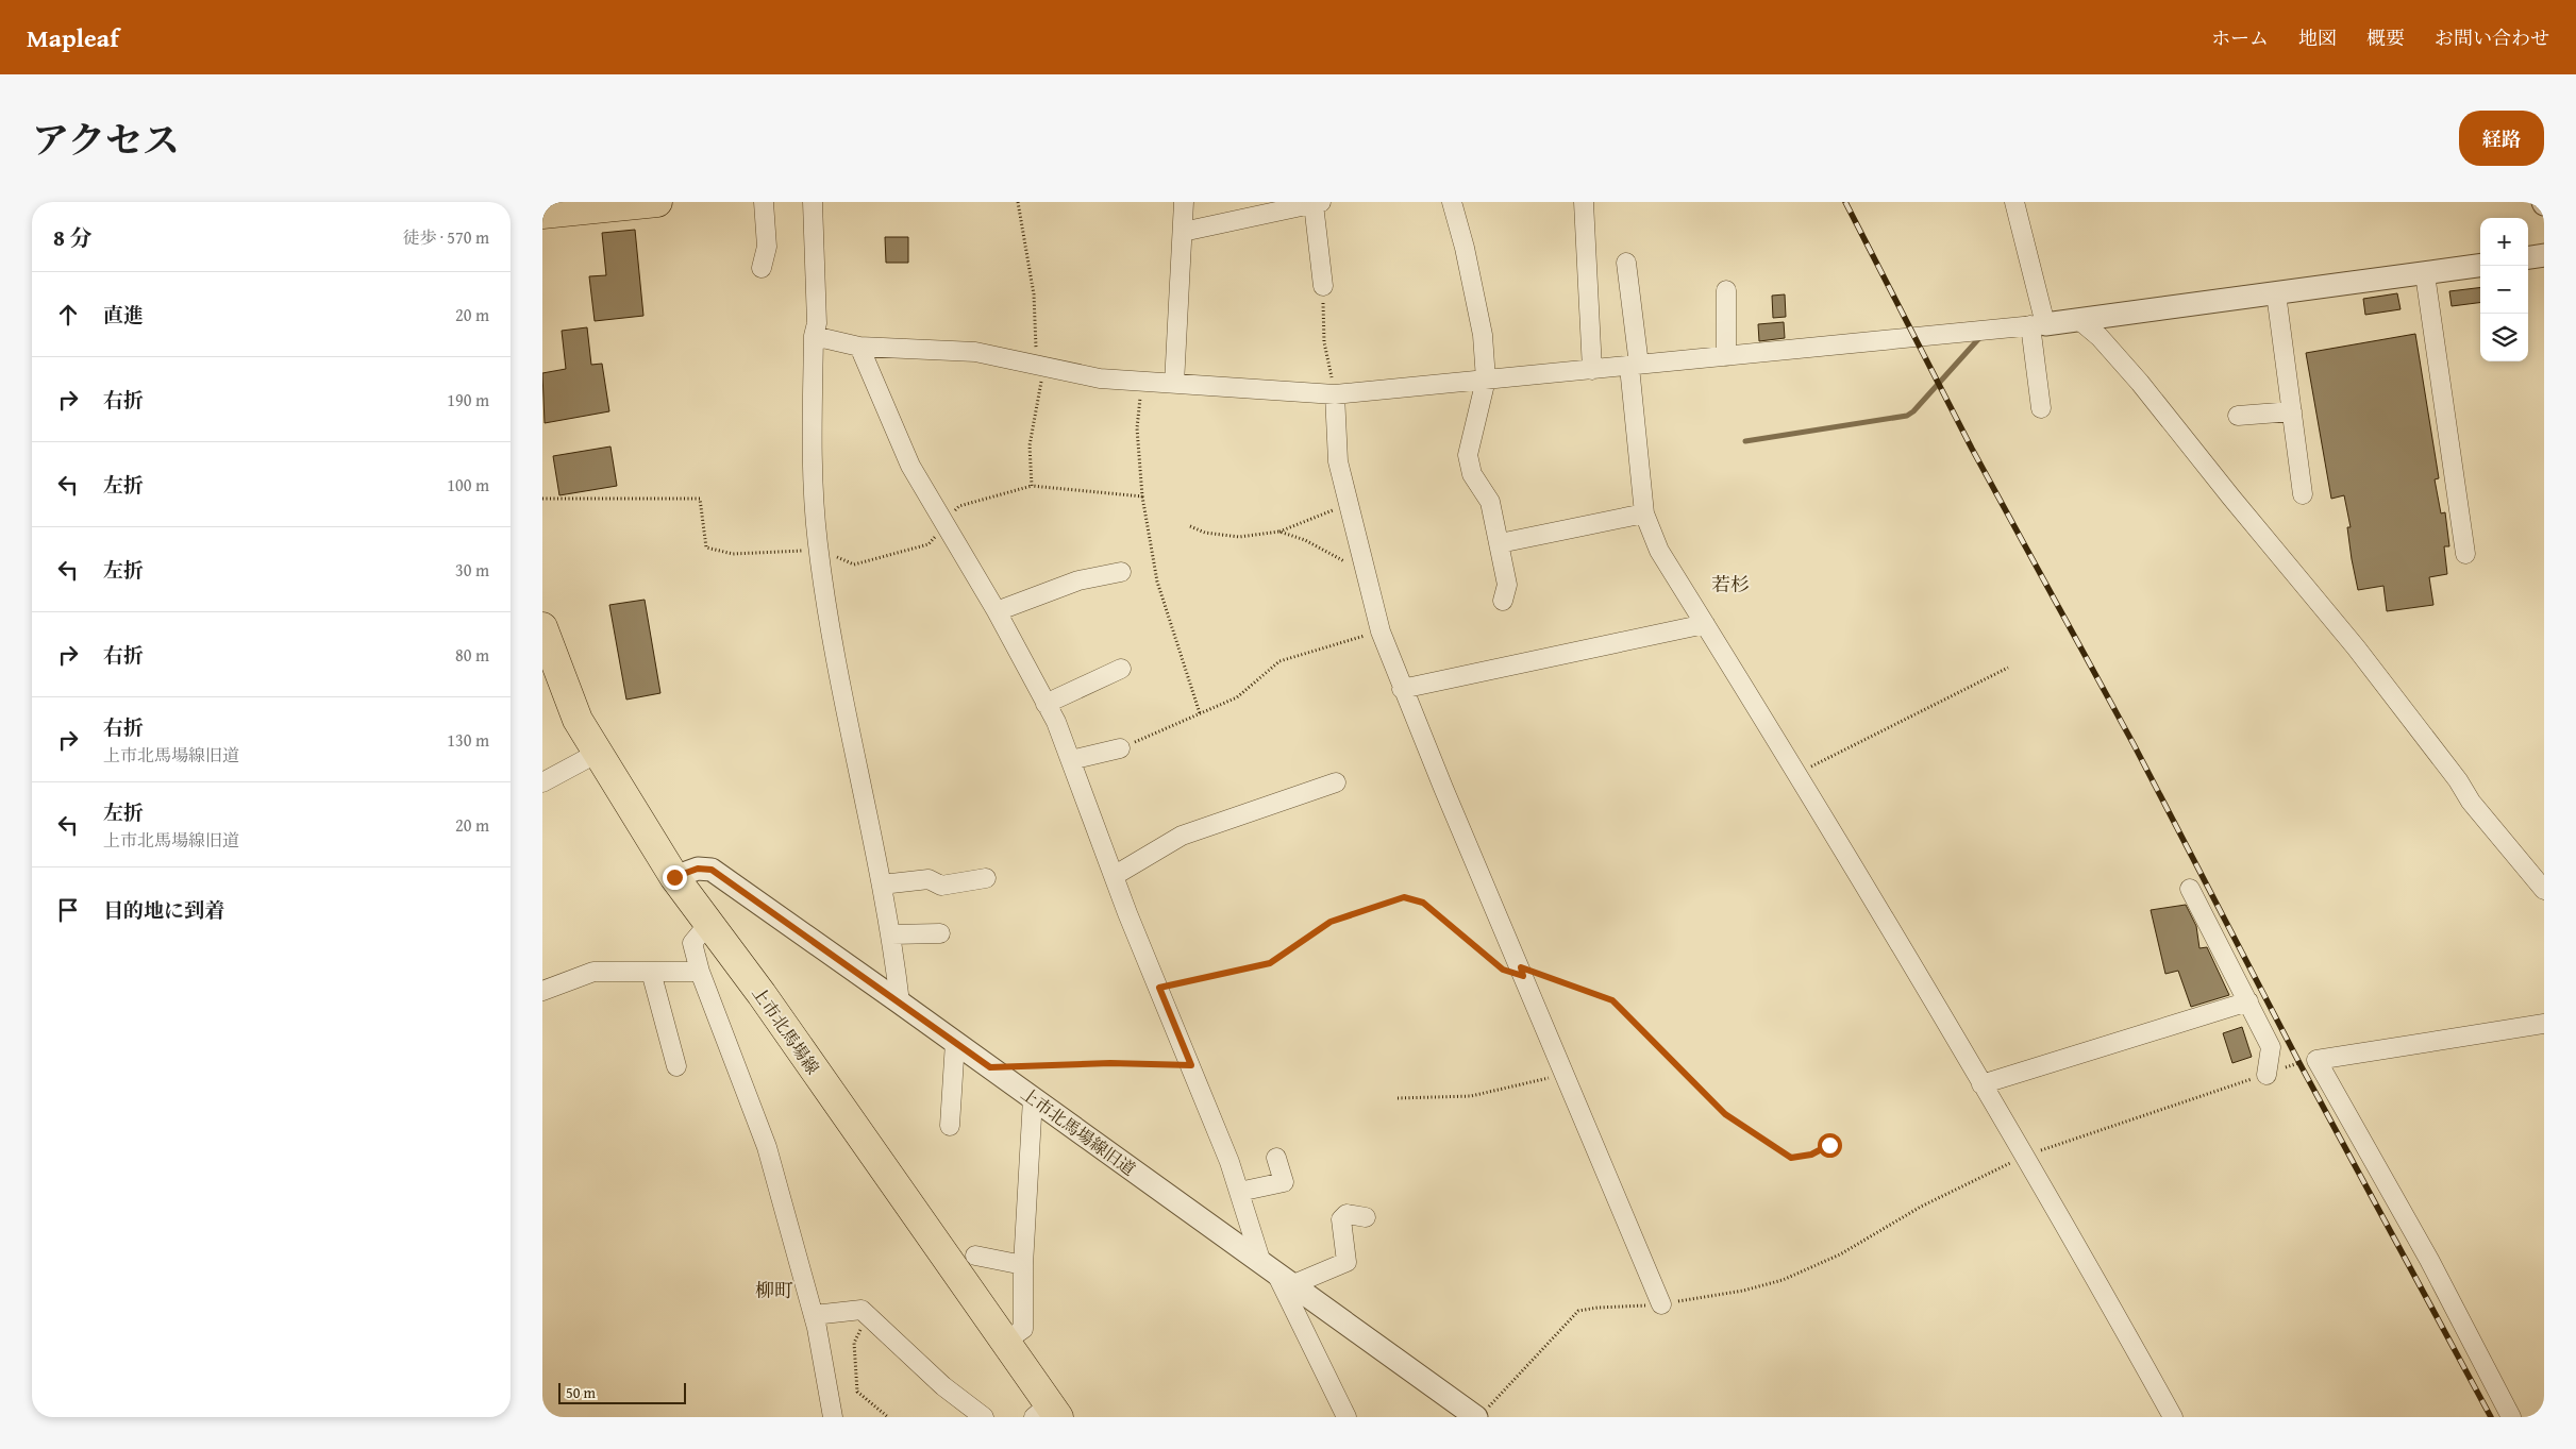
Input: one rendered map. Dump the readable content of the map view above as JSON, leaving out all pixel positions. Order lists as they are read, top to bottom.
{
  "streets": {
    "main road": ["上市北馬場線"],
    "street": ["上市北馬場線旧道"]
  },
  "crossings": [
    ["上市北馬場線", "上市北馬場線旧道"]
  ],
  "districts": ["若杉", "柳町"],
  "scale_bar": "50 m",
  "page": {
    "header": "Mapleaf",
    "nav": [
      "ホーム",
      "地図",
      "概要",
      "お問い合わせ"
    ],
    "title": "アクセス",
    "buttons": "経路",
    "heading": ["8 分", "徒歩 · 570 m"],
    "map_buttons": ["+", "−"],
    "list": [
      ["直進", "20 m"],
      ["右折", "190 m"],
      ["左折", "100 m"],
      ["左折", "30 m"],
      ["右折", "80 m"],
      ["右折", "上市北馬場線旧道", "130 m"],
      ["左折", "上市北馬場線旧道", "20 m"],
      "目的地に到着"
    ],
    "scale": "50 m"
  }
}
